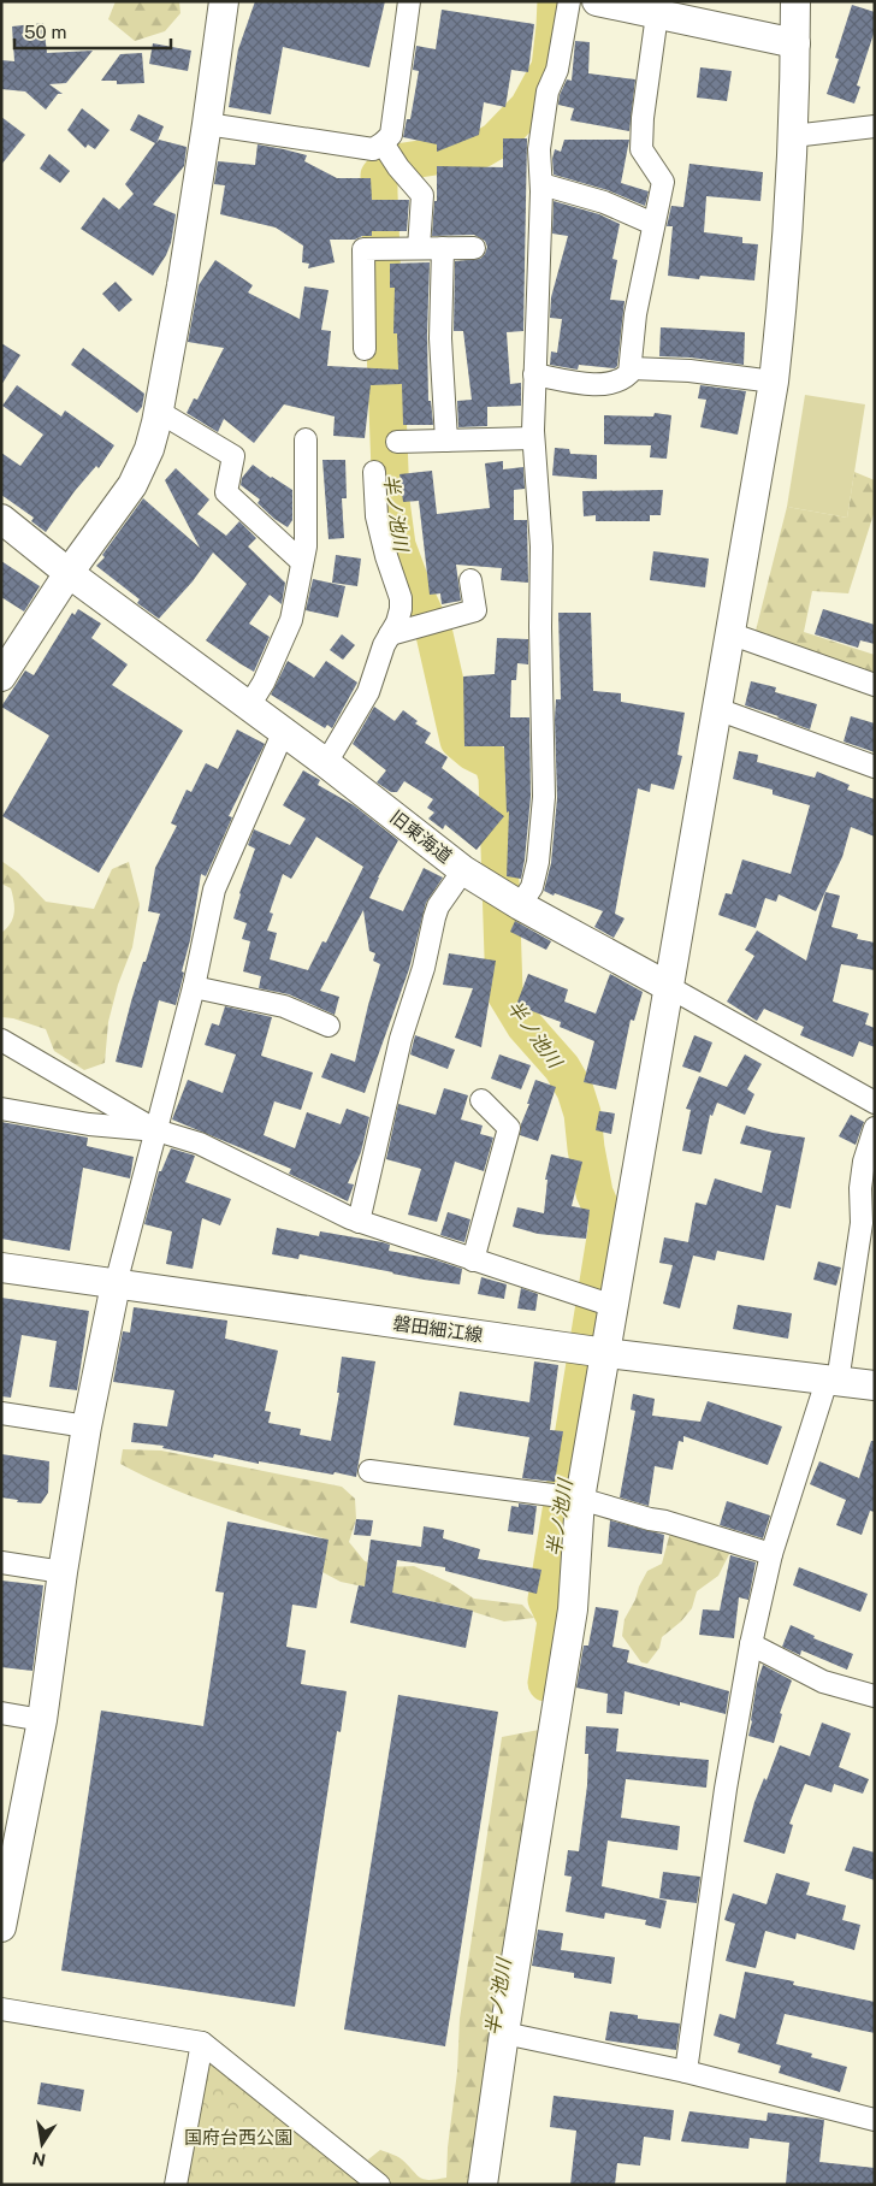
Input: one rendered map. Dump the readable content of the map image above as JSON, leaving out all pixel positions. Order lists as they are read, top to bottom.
{
  "streets": {
    "street": ["旧東海道", "磐田細江線"]
  },
  "water": ["半ノ池川"],
  "parks": ["国府台西公園"],
  "scale_bar": "50 m",
  "north": "bottom"
}
